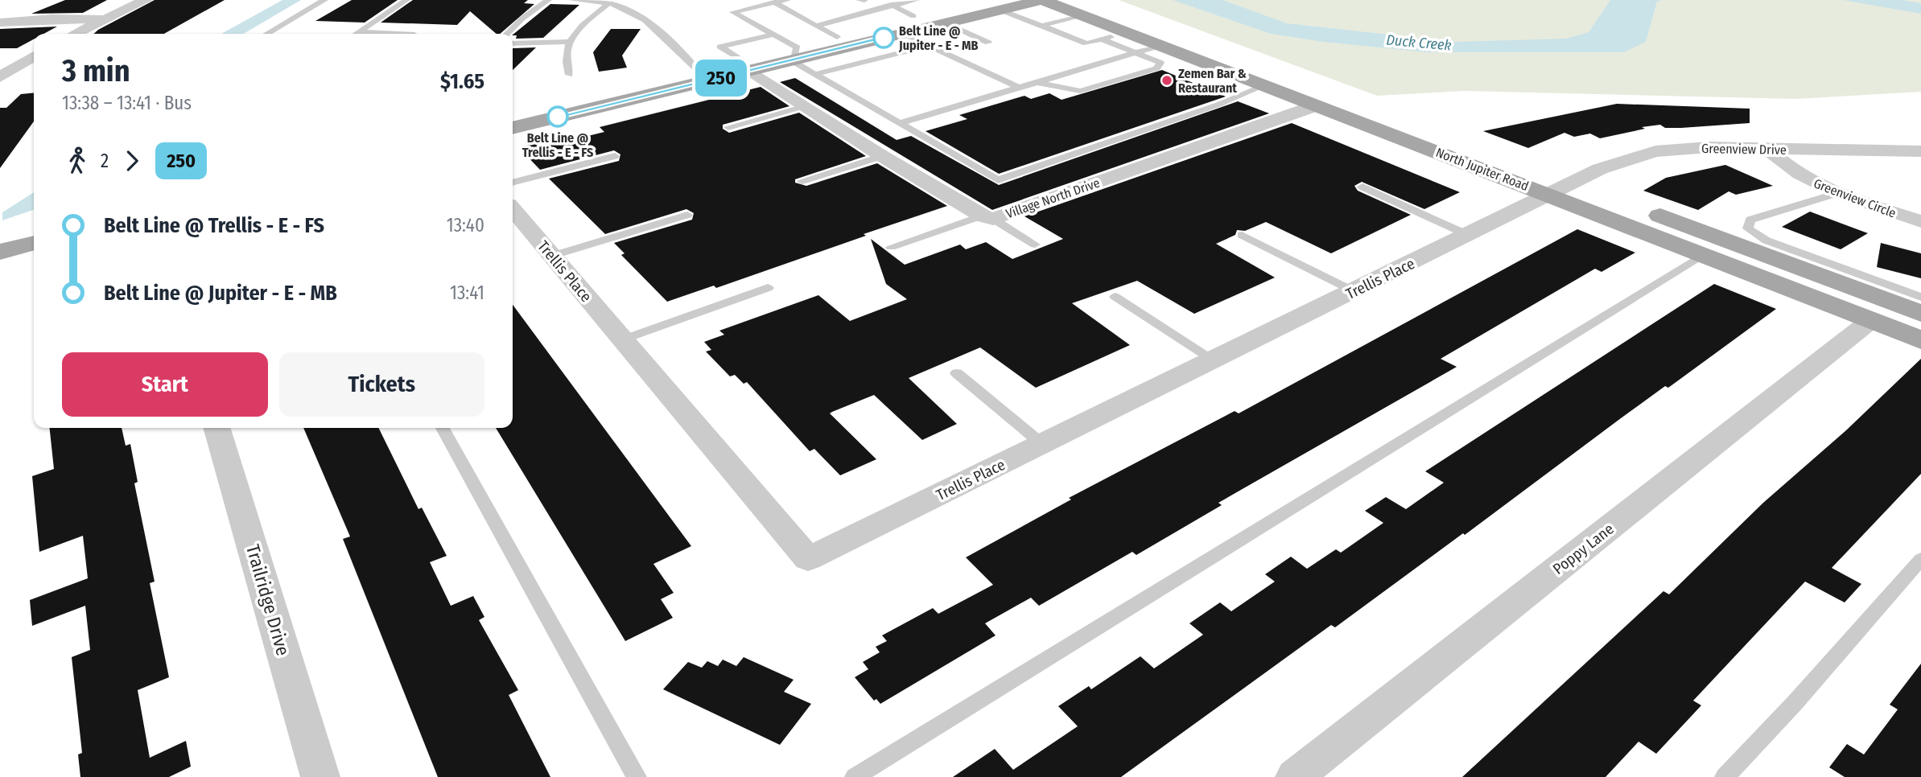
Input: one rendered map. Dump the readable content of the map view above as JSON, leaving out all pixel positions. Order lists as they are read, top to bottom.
{
  "streets": {
    "main road": ["North Jupiter Road"],
    "street": [
      "Greenview Drive",
      "Village North Drive",
      "Greenview Circle",
      "Trellis Place",
      "Poppy Lane",
      "Trailridge Drive"
    ]
  },
  "crossings": [
    ["Greenview Drive", "North Jupiter Road"],
    ["Greenview Drive", "Greenview Circle"],
    ["North Jupiter Road", "Village North Drive"],
    ["North Jupiter Road", "Trellis Place"],
    ["North Jupiter Road", "Poppy Lane"]
  ],
  "water": ["Duck Creek"],
  "places": ["Belt Line @ Jupiter - E - MB", "Zemen Bar & Restaurant", "Belt Line @ Trellis - E - FS"],
  "lines": ["bus line 250"],
  "page": {
    "on_map": "250",
    "heading": ["3 min", "13:38 – 13:41 · Bus", "$1.65"],
    "legs": ["2", "250"],
    "list": [
      {
        "name": "Belt Line @ Trellis - E - FS",
        "value": "13:40"
      },
      {
        "name": "Belt Line @ Jupiter - E - MB",
        "value": "13:41"
      }
    ],
    "buttons": ["Start", "Tickets"]
  }
}
